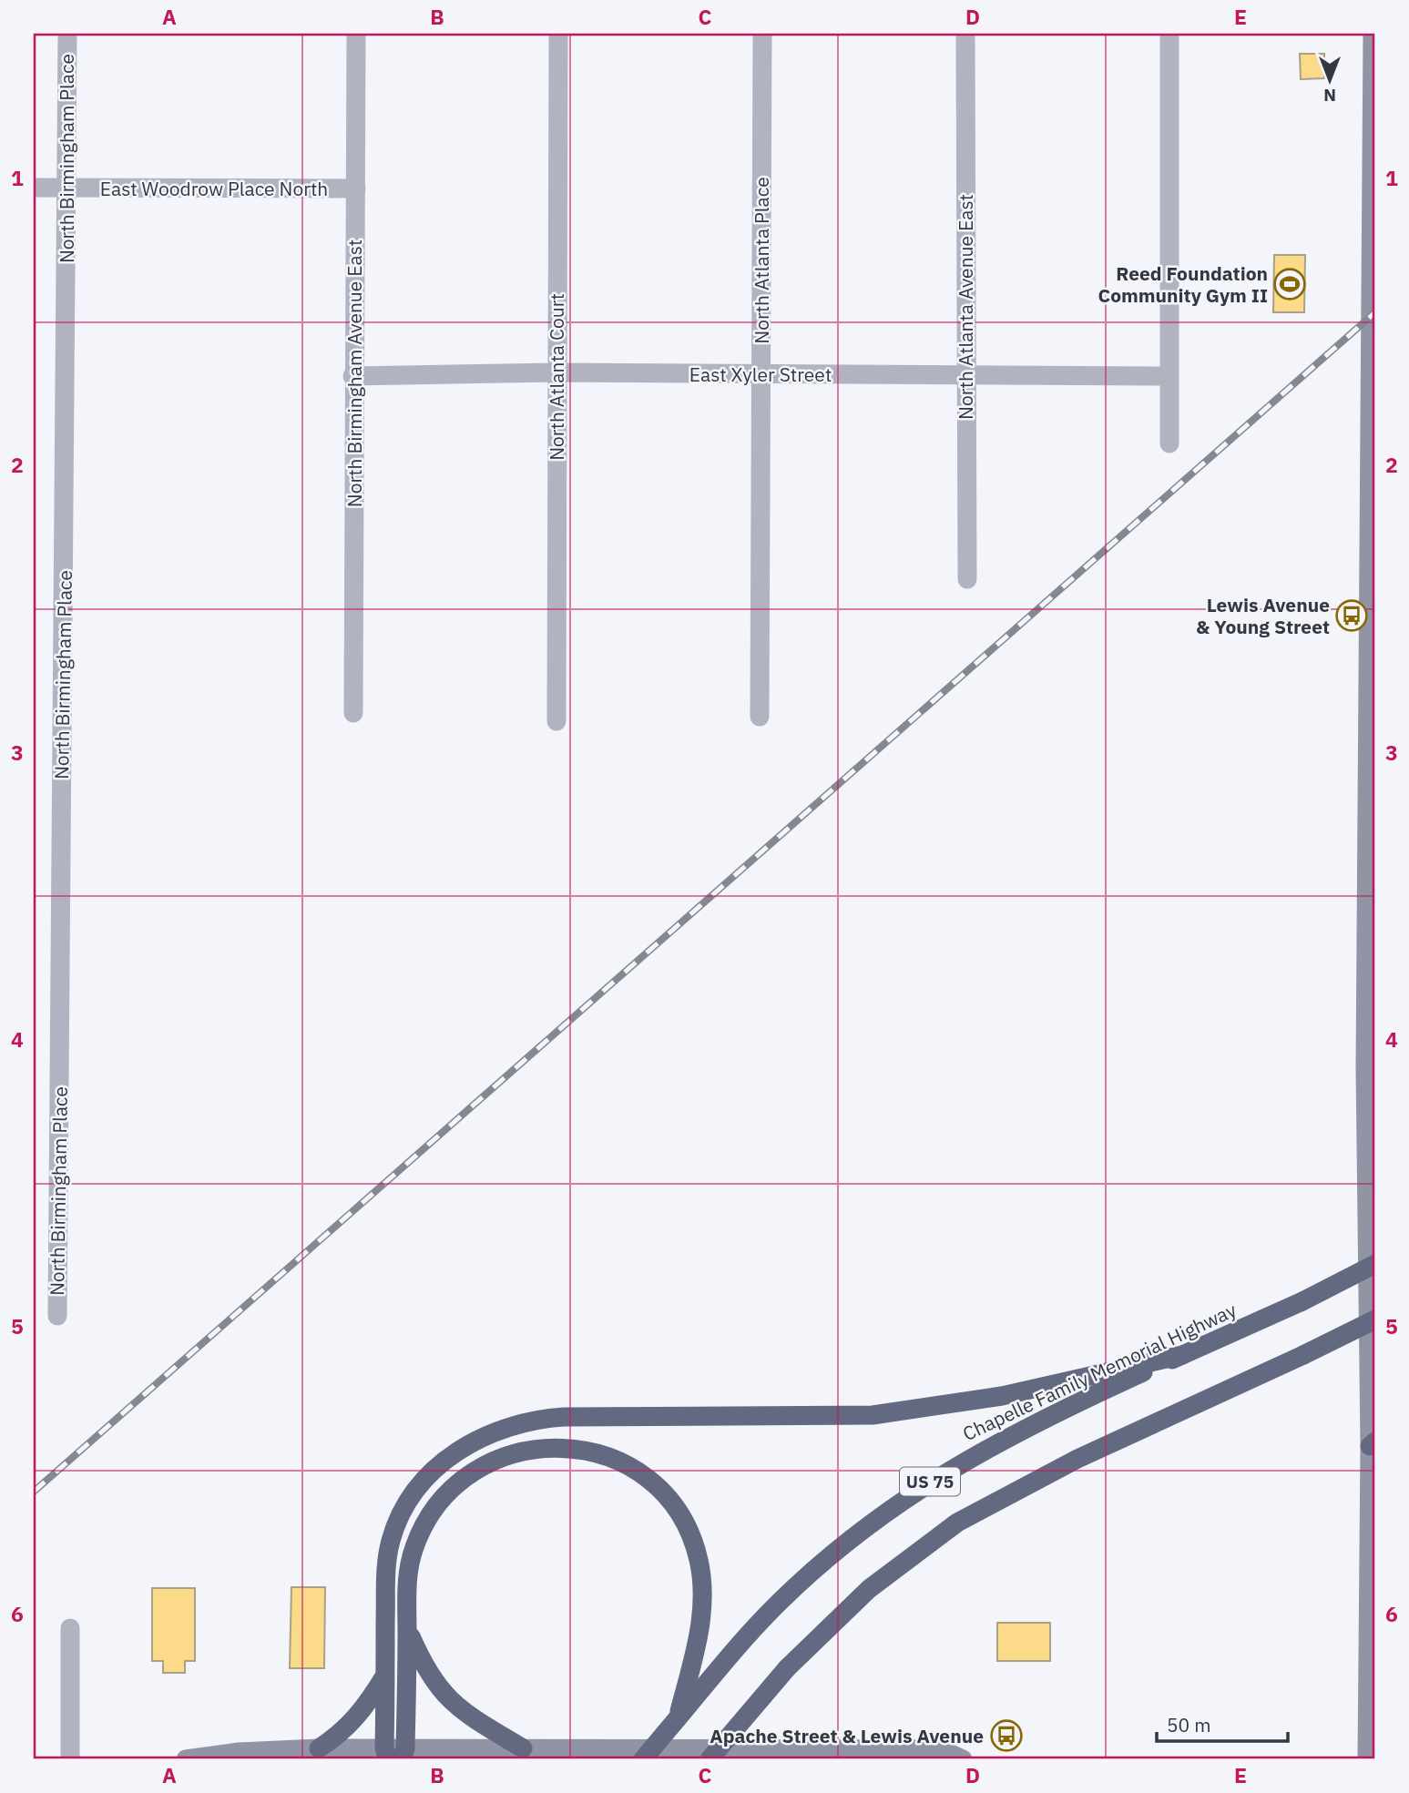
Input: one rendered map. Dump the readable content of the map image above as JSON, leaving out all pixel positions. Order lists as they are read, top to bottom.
{
  "streets": {
    "highway": ["Chapelle Family Memorial Highway", "US 75"],
    "street": [
      "North Birmingham Place",
      "East Woodrow Place North",
      "North Atlanta Place",
      "North Atlanta Avenue East",
      "North Birmingham Avenue East",
      "East Xyler Street",
      "North Atlanta Court"
    ]
  },
  "crossings": [
    ["North Birmingham Place", "East Woodrow Place North"],
    ["East Woodrow Place North", "North Birmingham Avenue East"],
    ["North Atlanta Place", "East Xyler Street"],
    ["North Atlanta Avenue East", "East Xyler Street"],
    ["North Birmingham Avenue East", "East Xyler Street"],
    ["East Xyler Street", "North Atlanta Court"]
  ],
  "places": {
    "sports": ["Reed Foundation Community Gym II"],
    "bus stop": ["Lewis Avenue & Young Street", "Apache Street & Lewis Avenue"]
  },
  "scale_bar": "50 m",
  "north": "bottom",
  "grid": {
    "columns": [
      "A",
      "B",
      "C",
      "D",
      "E"
    ],
    "rows": [
      "1",
      "2",
      "3",
      "4",
      "5",
      "6"
    ]
  }
}
